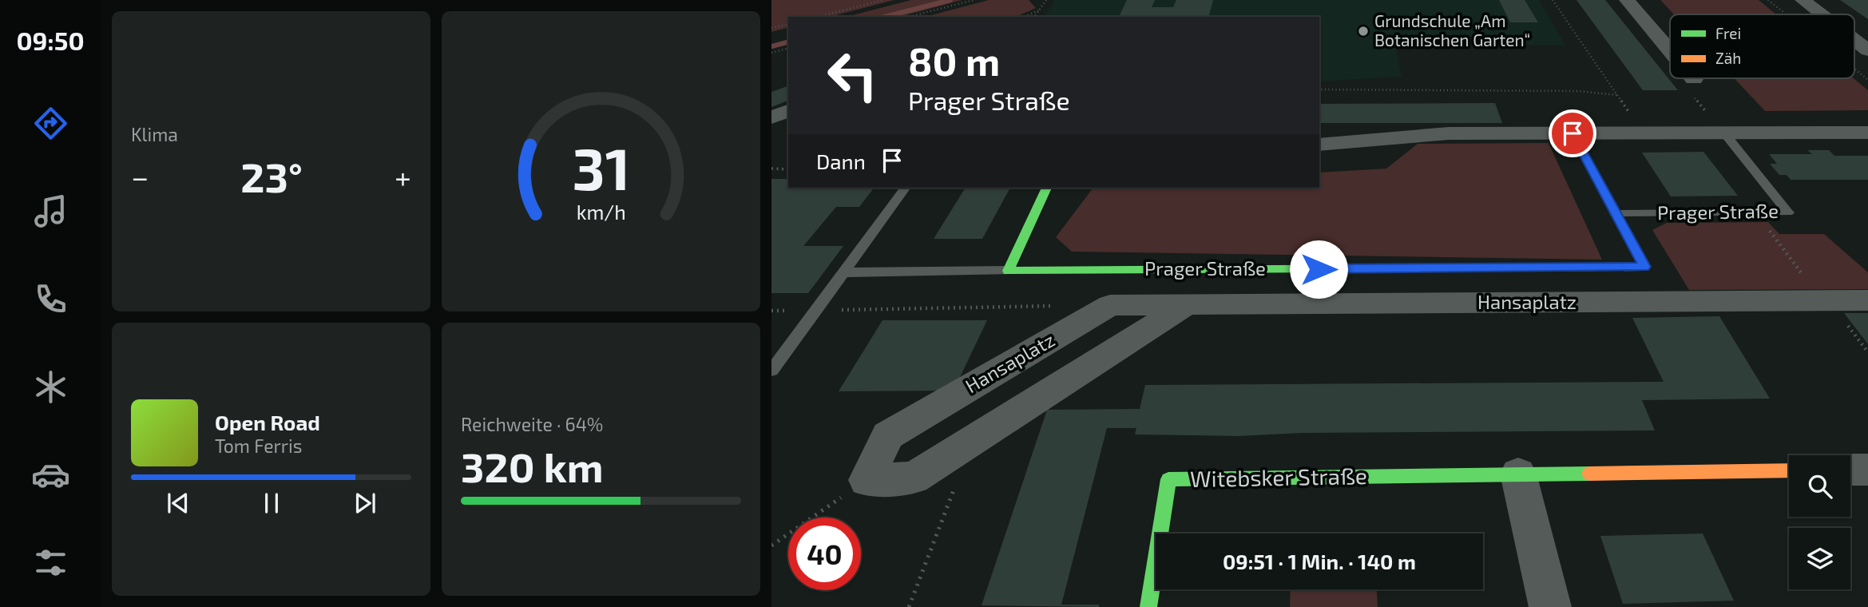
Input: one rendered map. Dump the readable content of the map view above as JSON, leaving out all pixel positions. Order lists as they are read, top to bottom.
{
  "streets": {
    "street": ["Prager Straße", "Hansaplatz", "Witebsker Straße"]
  },
  "places": ["Grundschule „Am Botanischen Garten“"],
  "legend": ["Frei", "Zäh"],
  "page": {
    "tabs": "09:50",
    "tile": [
      "Klima",
      ["Reichweite · 64%", "320 km"]
    ],
    "turn": ["80 m", "Prager Straße"],
    "then": "Dann",
    "heat": ["−", "23°", "+"],
    "song": ["Open Road", "Tom Ferris"],
    "limit": "40",
    "trip": "09:51 · 1 Min. · 140 m",
    "gauge": ["31", "km/h"]
  }
}
